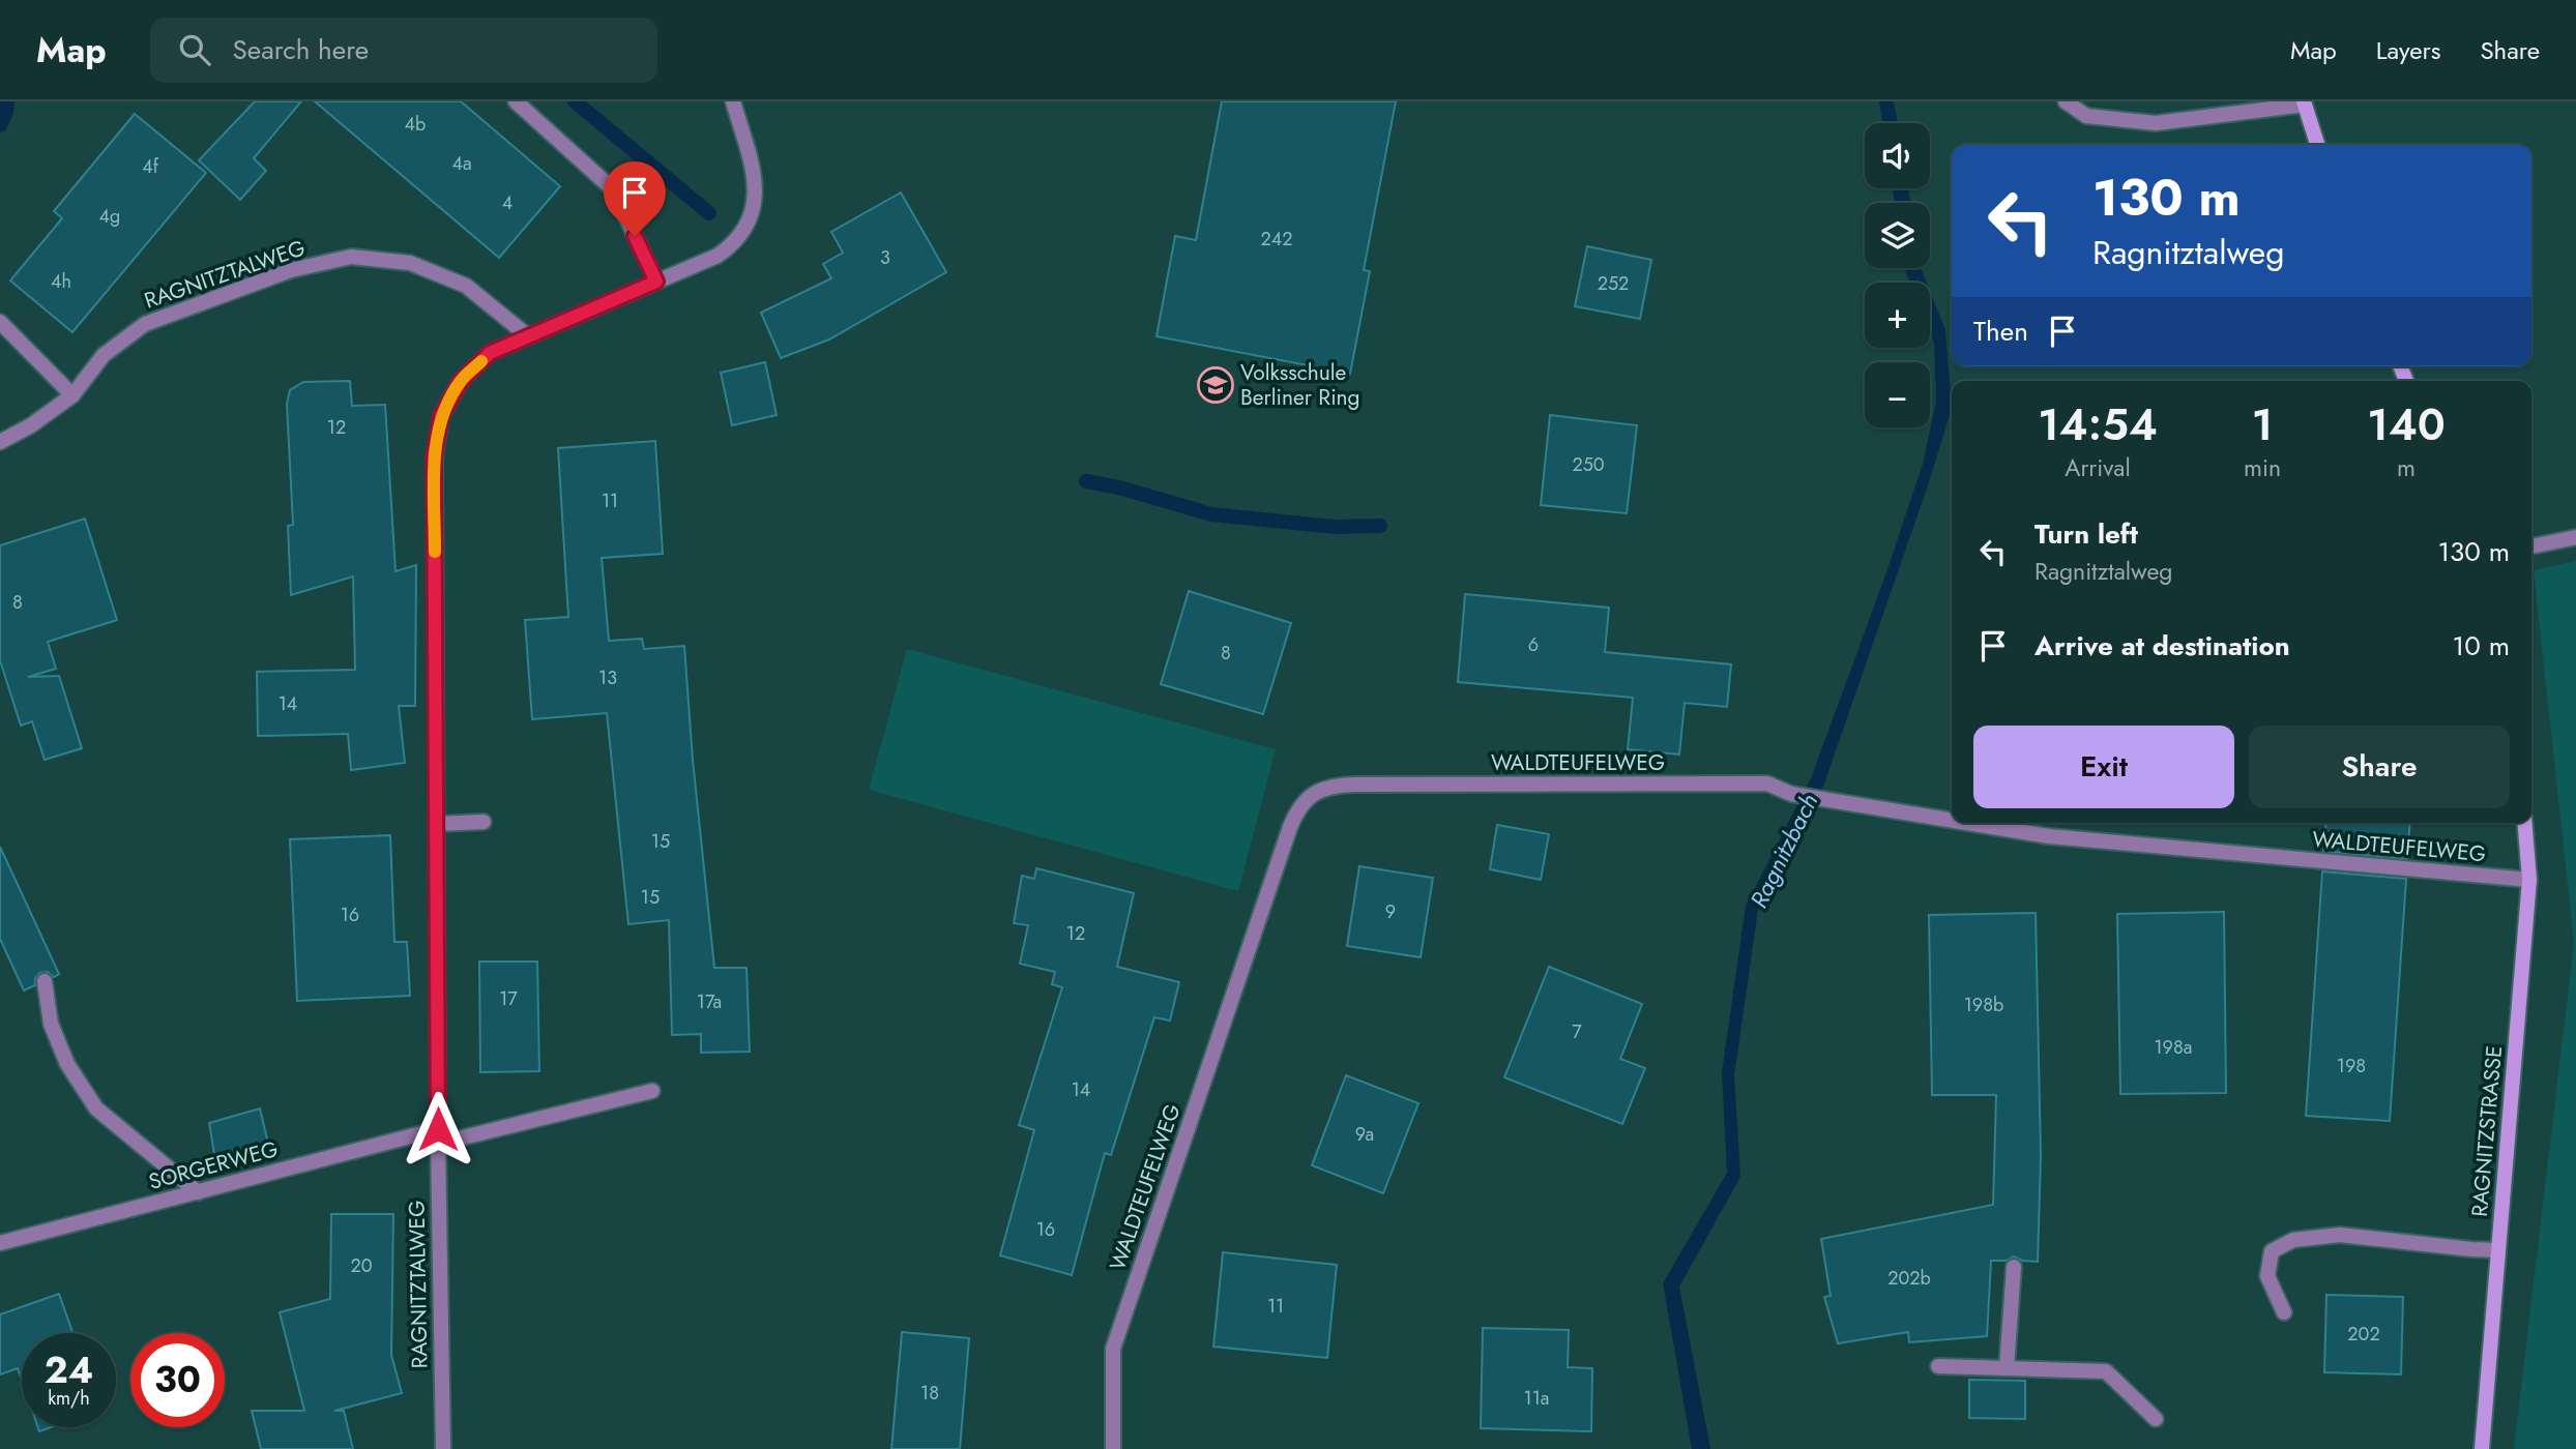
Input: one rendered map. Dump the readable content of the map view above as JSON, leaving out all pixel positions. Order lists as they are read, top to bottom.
{
  "streets": {
    "main road": ["RAGNITZSTRASSE"],
    "street": ["RAGNITZTALWEG", "WALDTEUFELWEG", "SORGERWEG"]
  },
  "crossings": [
    ["RAGNITZTALWEG", "SORGERWEG"],
    ["WALDTEUFELWEG", "RAGNITZSTRASSE"]
  ],
  "water": ["Ragnitzbach"],
  "places": {
    "school or university": ["Volksschule Berliner Ring"]
  },
  "house_numbers": [
    "4b",
    "4a",
    "4f",
    "4",
    "4g",
    "242",
    "3",
    "4h",
    "252",
    "12",
    "250",
    "11",
    "8",
    "6",
    "8",
    "13",
    "14",
    "15",
    "15",
    "9",
    "16",
    "12",
    "17",
    "17a",
    "198b",
    "7",
    "198a",
    "198",
    "14",
    "9a",
    "16",
    "20",
    "202b",
    "11",
    "202",
    "18",
    "11a"
  ],
  "page": {
    "header": "Map",
    "search": "Search here",
    "nav": ["Map", "Layers", "Share"],
    "map_buttons": ["+", "−"],
    "turn": ["130 m", "Ragnitztalweg"],
    "then": "Then",
    "eta": [
      "14:54",
      "Arrival",
      "1",
      "min",
      "140",
      "m"
    ],
    "list": [
      {
        "name": "Turn left",
        "note": "Ragnitztalweg",
        "value": "130 m"
      },
      {
        "name": "Arrive at destination",
        "value": "10 m"
      }
    ],
    "buttons": ["Exit", "Share"],
    "speed": "24 km/h",
    "limit": "30"
  }
}
